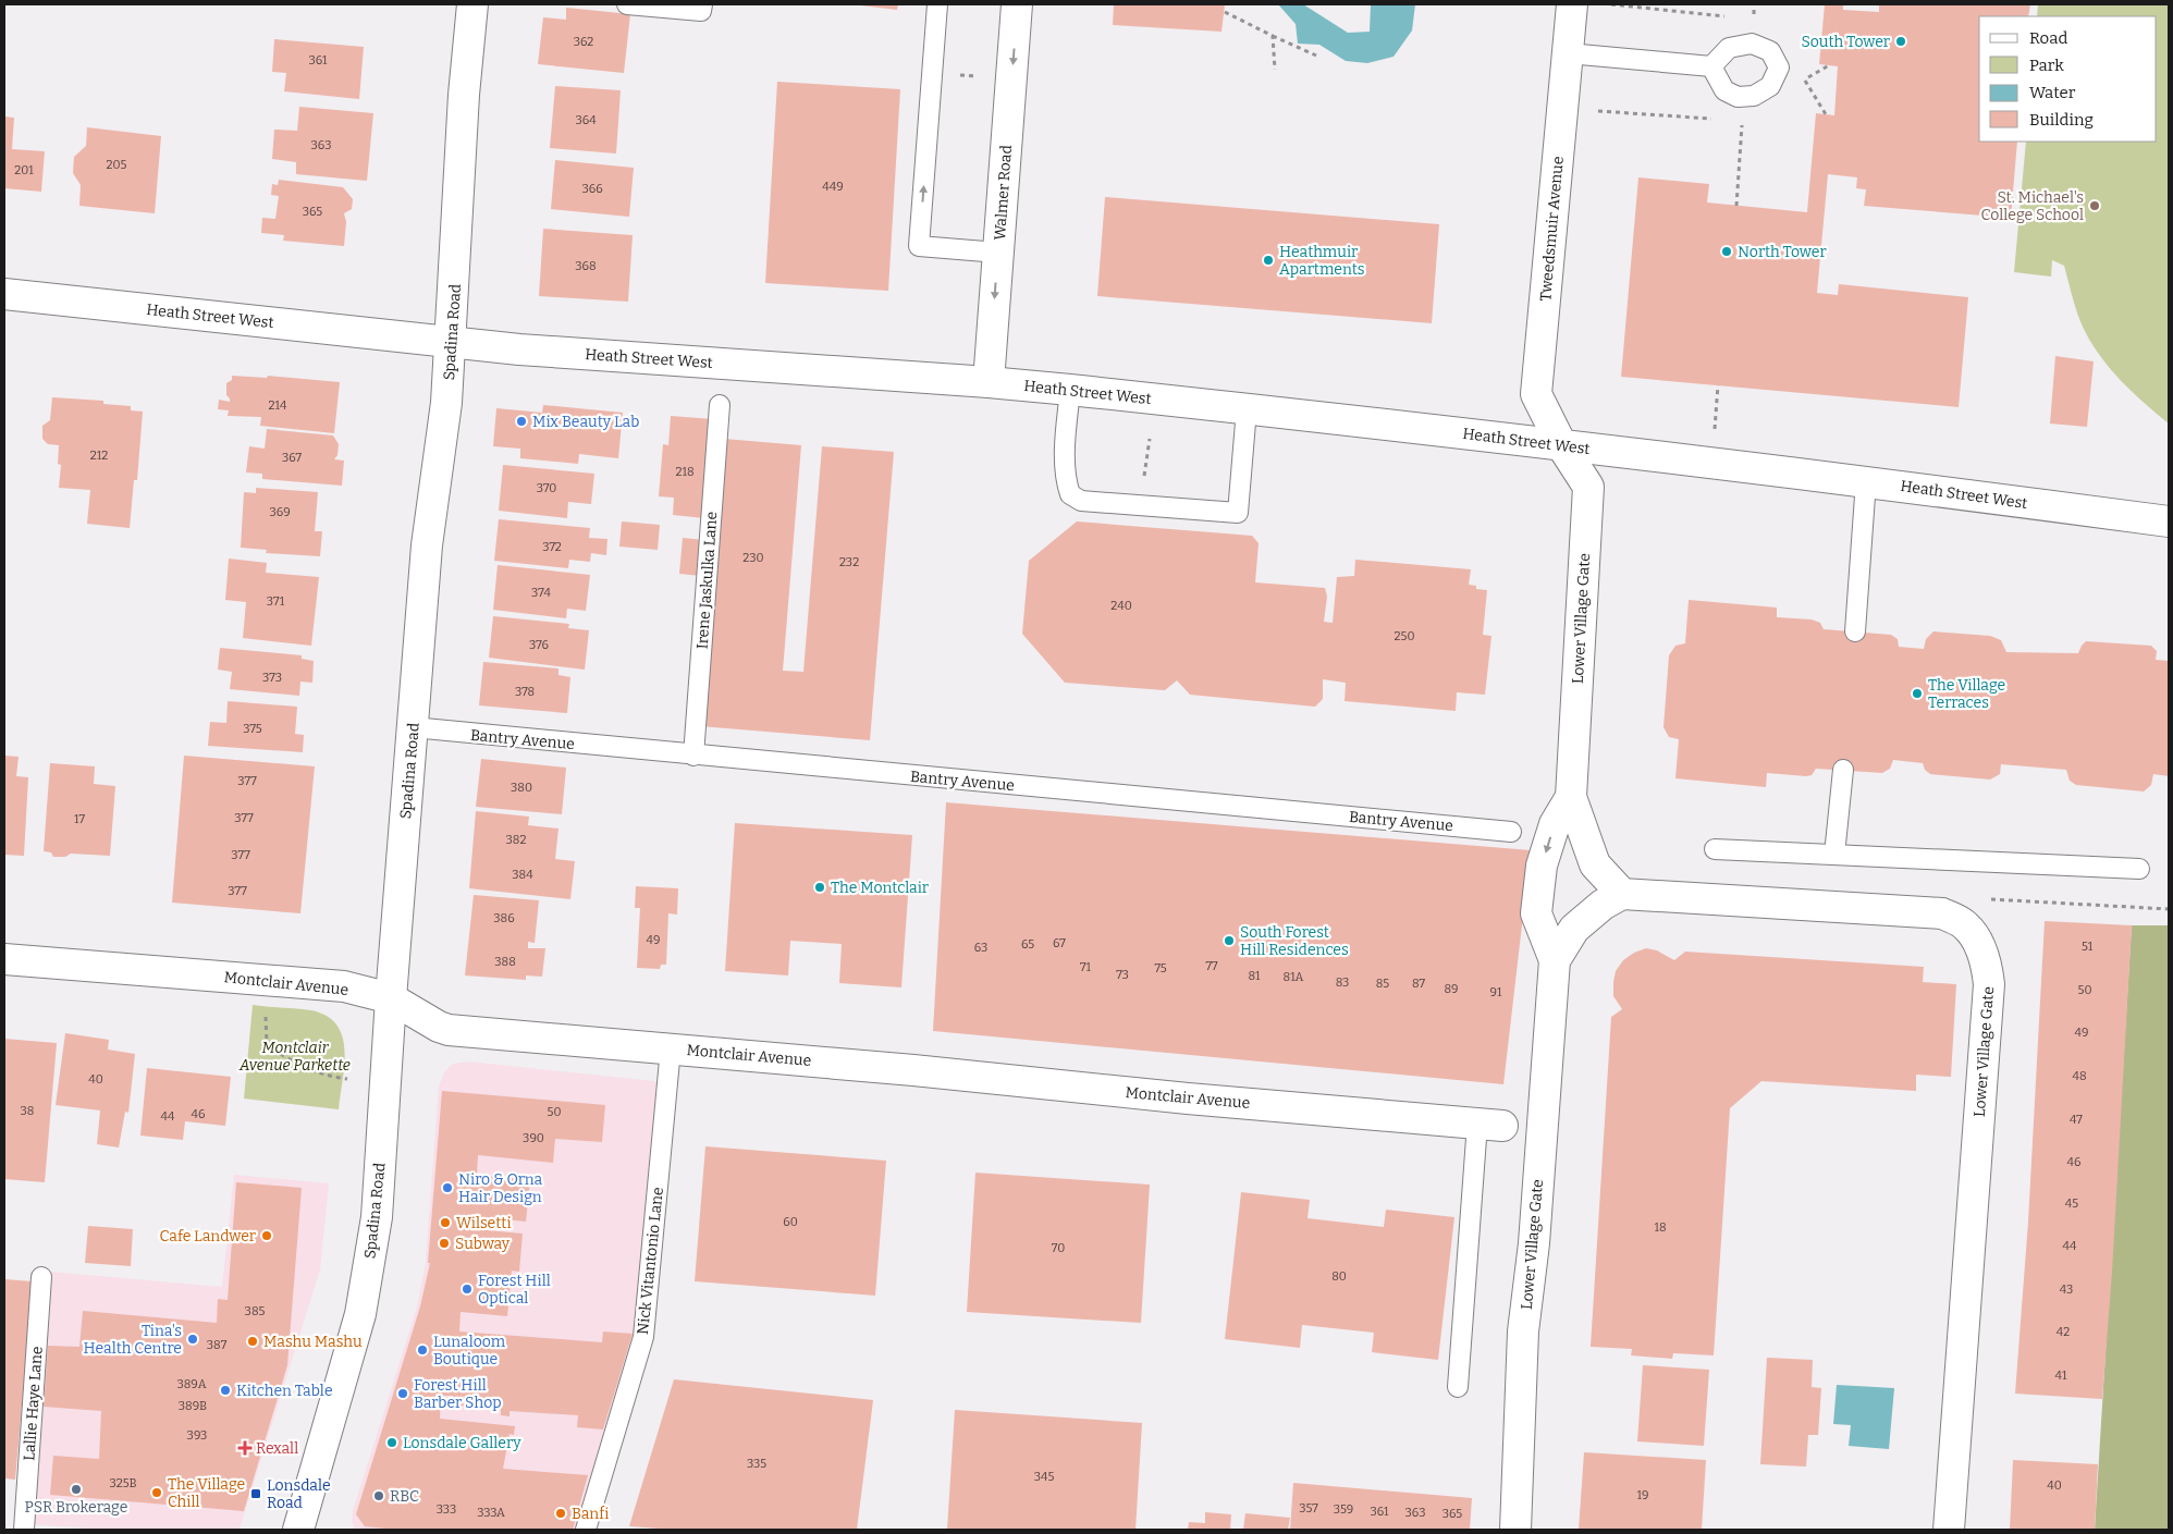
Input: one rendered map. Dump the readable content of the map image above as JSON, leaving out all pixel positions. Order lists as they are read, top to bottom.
{
  "streets": {
    "street": [
      "Walmer Road",
      "Tweedsmuir Avenue",
      "Heath Street West",
      "Spadina Road",
      "Lower Village Gate",
      "Montclair Avenue"
    ],
    "lane": [
      "Irene Jaskulka Lane",
      "Bantry Avenue",
      "Nick Vitantonio Lane",
      "Lallie Haye Lane"
    ]
  },
  "crossings": [
    ["Walmer Road", "Heath Street West"],
    ["Tweedsmuir Avenue", "Heath Street West"],
    ["Tweedsmuir Avenue", "Lower Village Gate"],
    ["Heath Street West", "Spadina Road"],
    ["Heath Street West", "Lower Village Gate"],
    ["Spadina Road", "Bantry Avenue"],
    ["Spadina Road", "Montclair Avenue"],
    ["Irene Jaskulka Lane", "Bantry Avenue"],
    ["Montclair Avenue", "Nick Vitantonio Lane"]
  ],
  "one_way": ["Walmer Road"],
  "parks": ["Montclair Avenue Parkette"],
  "places": {
    "other": [
      "South Tower",
      "St. Michael's College School",
      "North Tower",
      "Heathmuir Apartments",
      "Mix Beauty Lab",
      "The Village Terraces",
      "The Montclair",
      "South Forest Hill Residences",
      "Niro & Orna Hair Design",
      "Wilsetti",
      "Cafe Landwer",
      "Subway",
      "Forest Hill Optical",
      "Tina's Health Centre",
      "Mashu Mashu",
      "Lunaloom Boutique",
      "Kitchen Table",
      "Forest Hill Barber Shop",
      "Lonsdale Gallery",
      "PSR Brokerage",
      "The Village Chill",
      "RBC",
      "Banfi"
    ],
    "health": ["Rexall"],
    "transit": ["Lonsdale Road"]
  },
  "house_numbers": [
    "362",
    "361",
    "364",
    "363",
    "205",
    "201",
    "449",
    "366",
    "365",
    "368",
    "214",
    "212",
    "367",
    "218",
    "370",
    "369",
    "372",
    "230",
    "232",
    "374",
    "371",
    "240",
    "250",
    "376",
    "373",
    "378",
    "375",
    "377",
    "380",
    "377",
    "17",
    "382",
    "377",
    "384",
    "377",
    "386",
    "49",
    "67",
    "65",
    "51",
    "63",
    "388",
    "77",
    "71",
    "75",
    "73",
    "81",
    "81A",
    "83",
    "85",
    "87",
    "89",
    "50",
    "91",
    "49",
    "48",
    "40",
    "38",
    "50",
    "46",
    "44",
    "47",
    "390",
    "46",
    "45",
    "60",
    "18",
    "44",
    "70",
    "80",
    "43",
    "385",
    "42",
    "387",
    "41",
    "389A",
    "389B",
    "393",
    "335",
    "345",
    "325B",
    "40",
    "19",
    "357",
    "333",
    "359",
    "361",
    "333A",
    "363",
    "365"
  ],
  "legend": [
    "Road",
    "Park",
    "Water",
    "Building"
  ]
}
